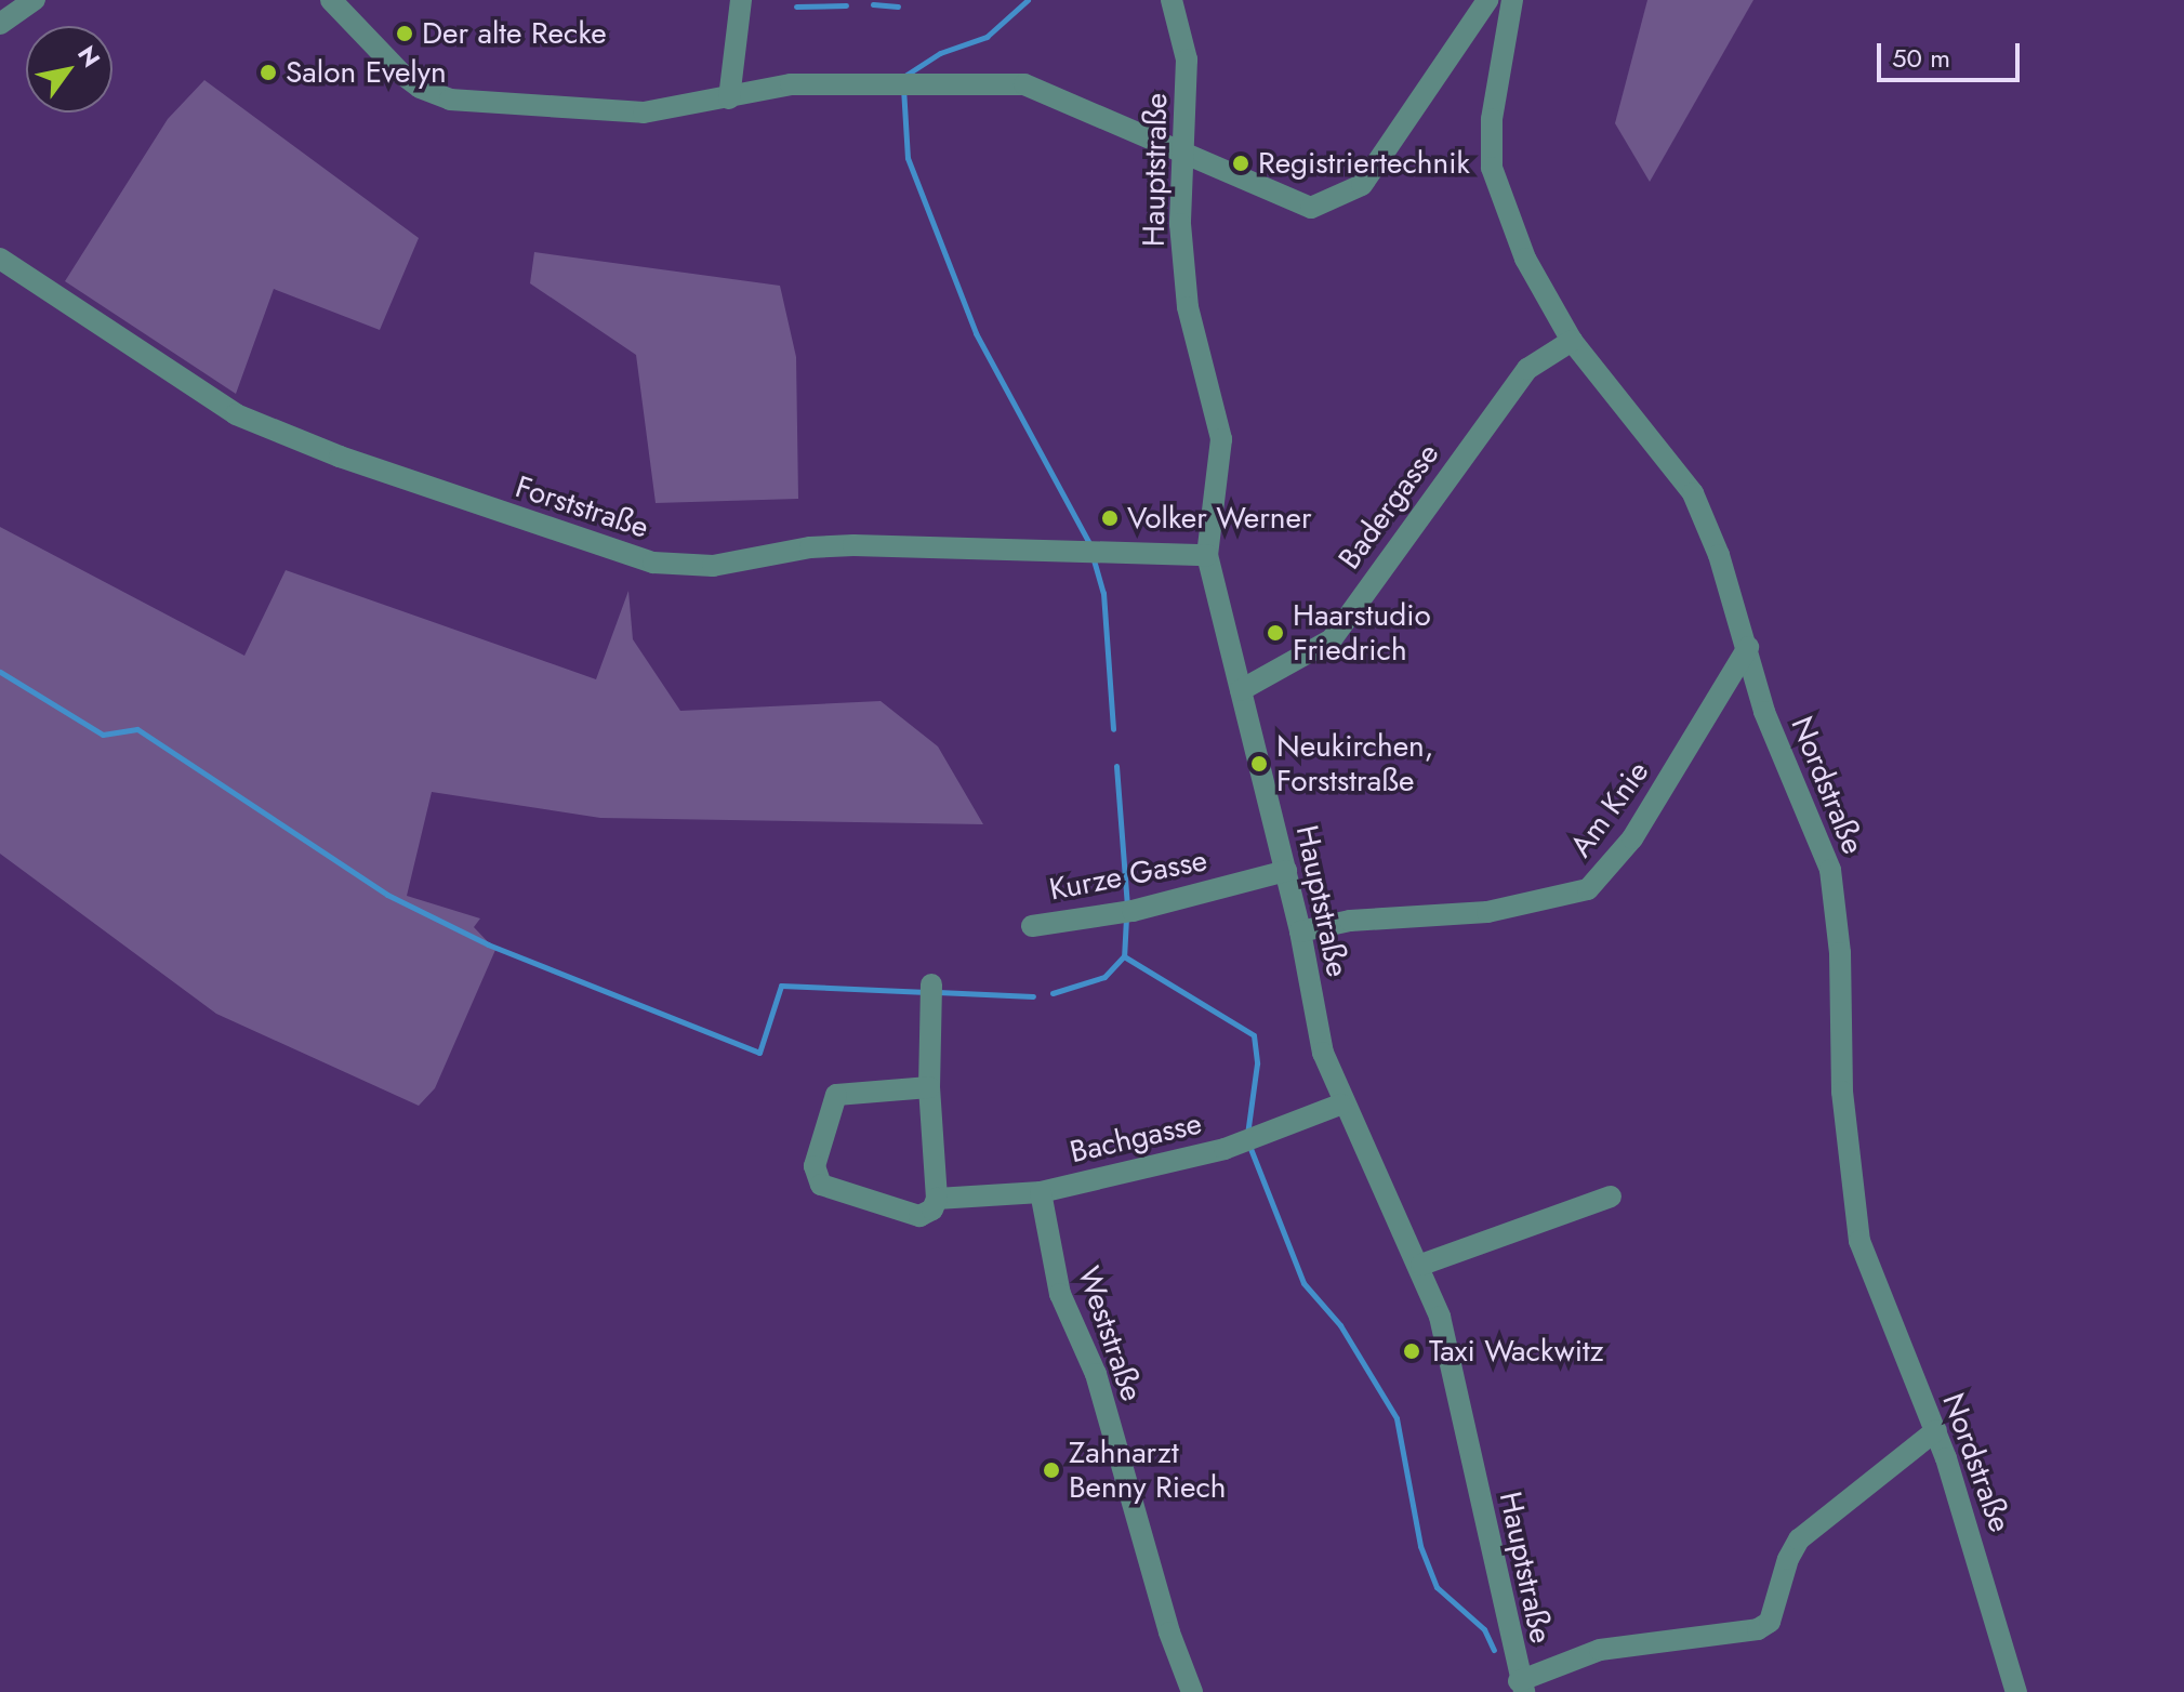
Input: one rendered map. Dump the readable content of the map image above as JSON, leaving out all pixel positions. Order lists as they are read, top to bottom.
{
  "streets": {
    "street": [
      "Hauptstraße",
      "Badergasse",
      "Forststraße",
      "Nordstraße",
      "Am Knie",
      "Kurze Gasse",
      "Bachgasse",
      "Weststraße"
    ]
  },
  "crossings": [
    ["Hauptstraße", "Badergasse"],
    ["Hauptstraße", "Forststraße"],
    ["Hauptstraße", "Am Knie"],
    ["Hauptstraße", "Kurze Gasse"],
    ["Hauptstraße", "Bachgasse"],
    ["Badergasse", "Nordstraße"],
    ["Nordstraße", "Am Knie"],
    ["Bachgasse", "Weststraße"]
  ],
  "places": [
    "Der alte Recke",
    "Salon Evelyn",
    "Registriertechnik",
    "Volker Werner",
    "Haarstudio Friedrich",
    "Neukirchen, Forststraße",
    "Taxi Wackwitz",
    "Zahnarzt Benny Riech"
  ],
  "scale_bar": "50 m",
  "north": "top right"
}
